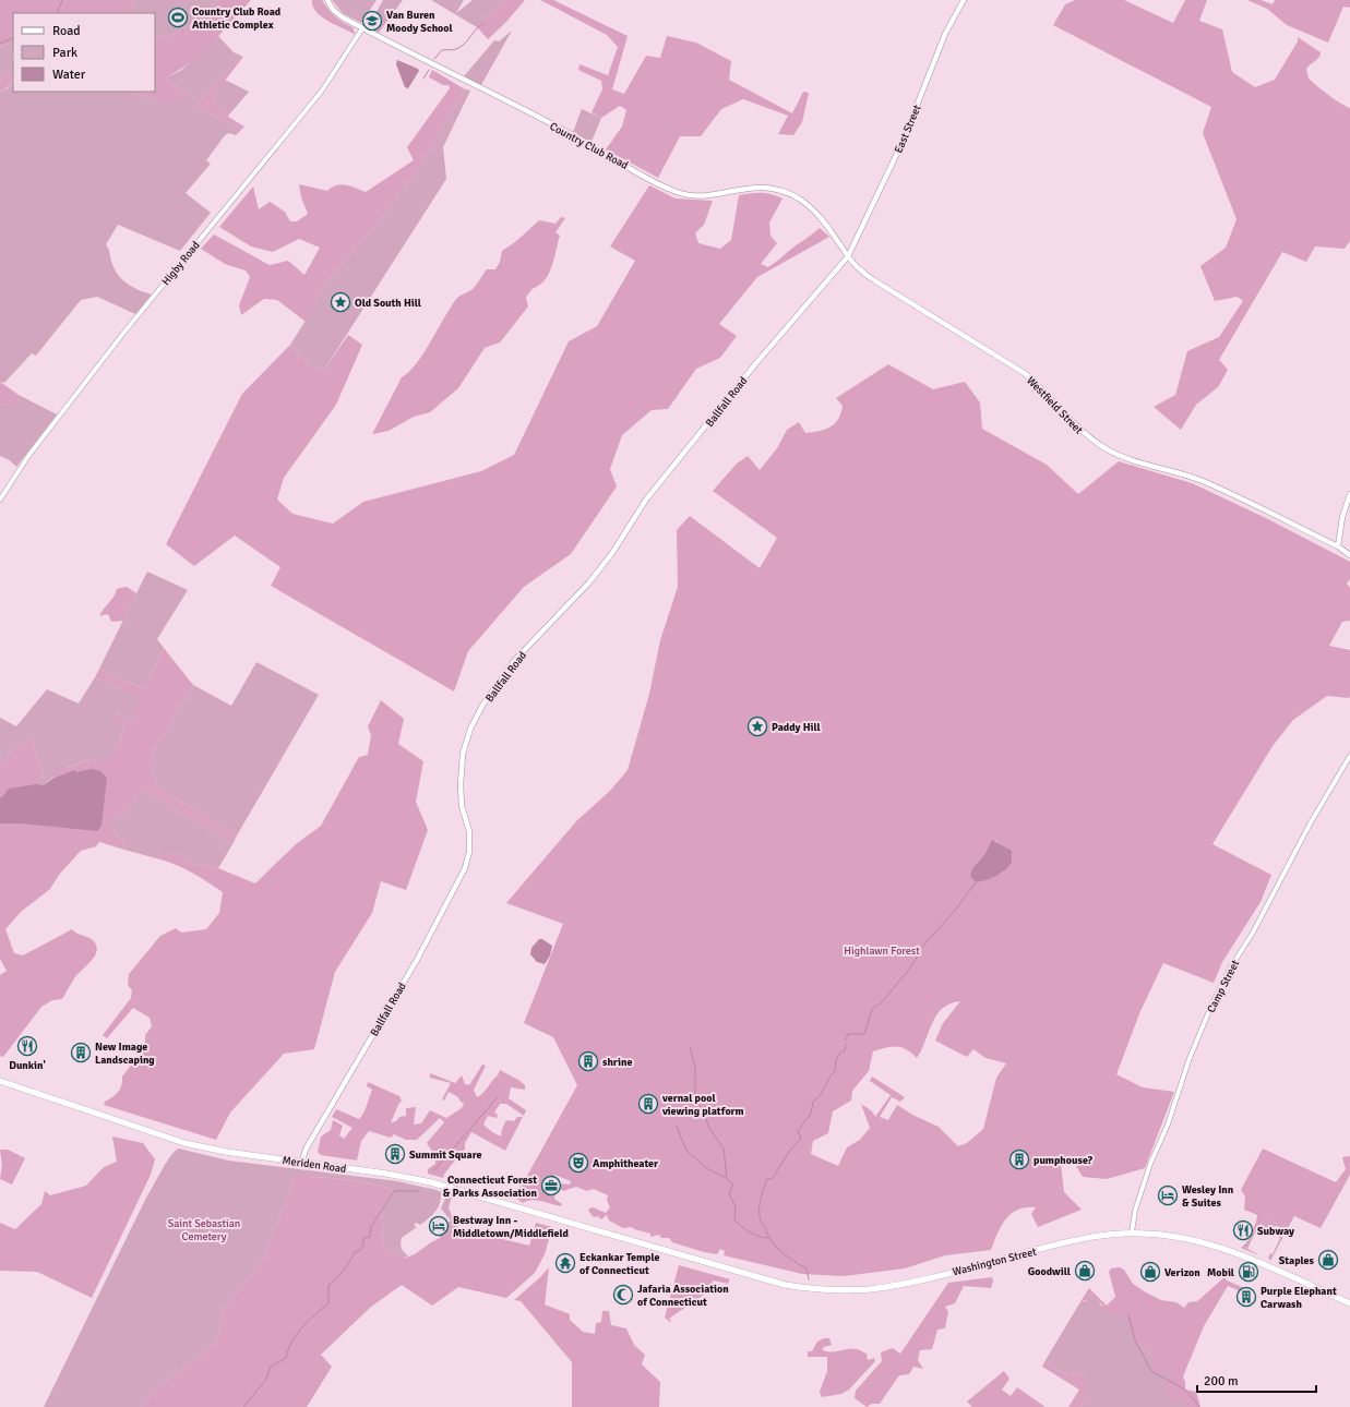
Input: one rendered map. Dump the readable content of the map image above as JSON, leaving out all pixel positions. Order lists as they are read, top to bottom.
{
  "streets": {
    "highway": ["Meriden Road", "Washington Street"],
    "main road": [
      "East Street",
      "Country Club Road",
      "Ballfall Road",
      "Westfield Street"
    ],
    "street": ["Higby Road", "Camp Street"]
  },
  "crossings": [
    ["East Street", "Country Club Road"],
    ["East Street", "Ballfall Road"],
    ["East Street", "Westfield Street"],
    ["Country Club Road", "Higby Road"],
    ["Country Club Road", "Ballfall Road"],
    ["Country Club Road", "Westfield Street"],
    ["Ballfall Road", "Westfield Street"],
    ["Ballfall Road", "Meriden Road"],
    ["Camp Street", "Washington Street"],
    ["Meriden Road", "Washington Street"]
  ],
  "parks": ["Highlawn Forest", "Saint Sebastian Cemetery"],
  "places": {
    "sports": ["Country Club Road Athletic Complex"],
    "school or university": ["Van Buren Moody School"],
    "place": ["Old South Hill", "Paddy Hill"],
    "restaurant": ["Dunkin'", "Subway"],
    "building": [
      "New Image Landscaping",
      "shrine",
      "vernal pool viewing platform",
      "Summit Square",
      "pumphouse?",
      "Purple Elephant Carwash"
    ],
    "theatre": ["Amphitheater"],
    "office": ["Connecticut Forest & Parks Association"],
    "hotel": ["Wesley Inn & Suites", "Bestway Inn - Middletown/Middlefield"],
    "shop": ["Staples", "Goodwill", "Verizon"],
    "temple": ["Eckankar Temple of Connecticut"],
    "fuel station": ["Mobil"],
    "mosque": ["Jafaria Association of Connecticut"]
  },
  "legend": ["Road", "Park", "Water"],
  "scale_bar": "200 m"
}
